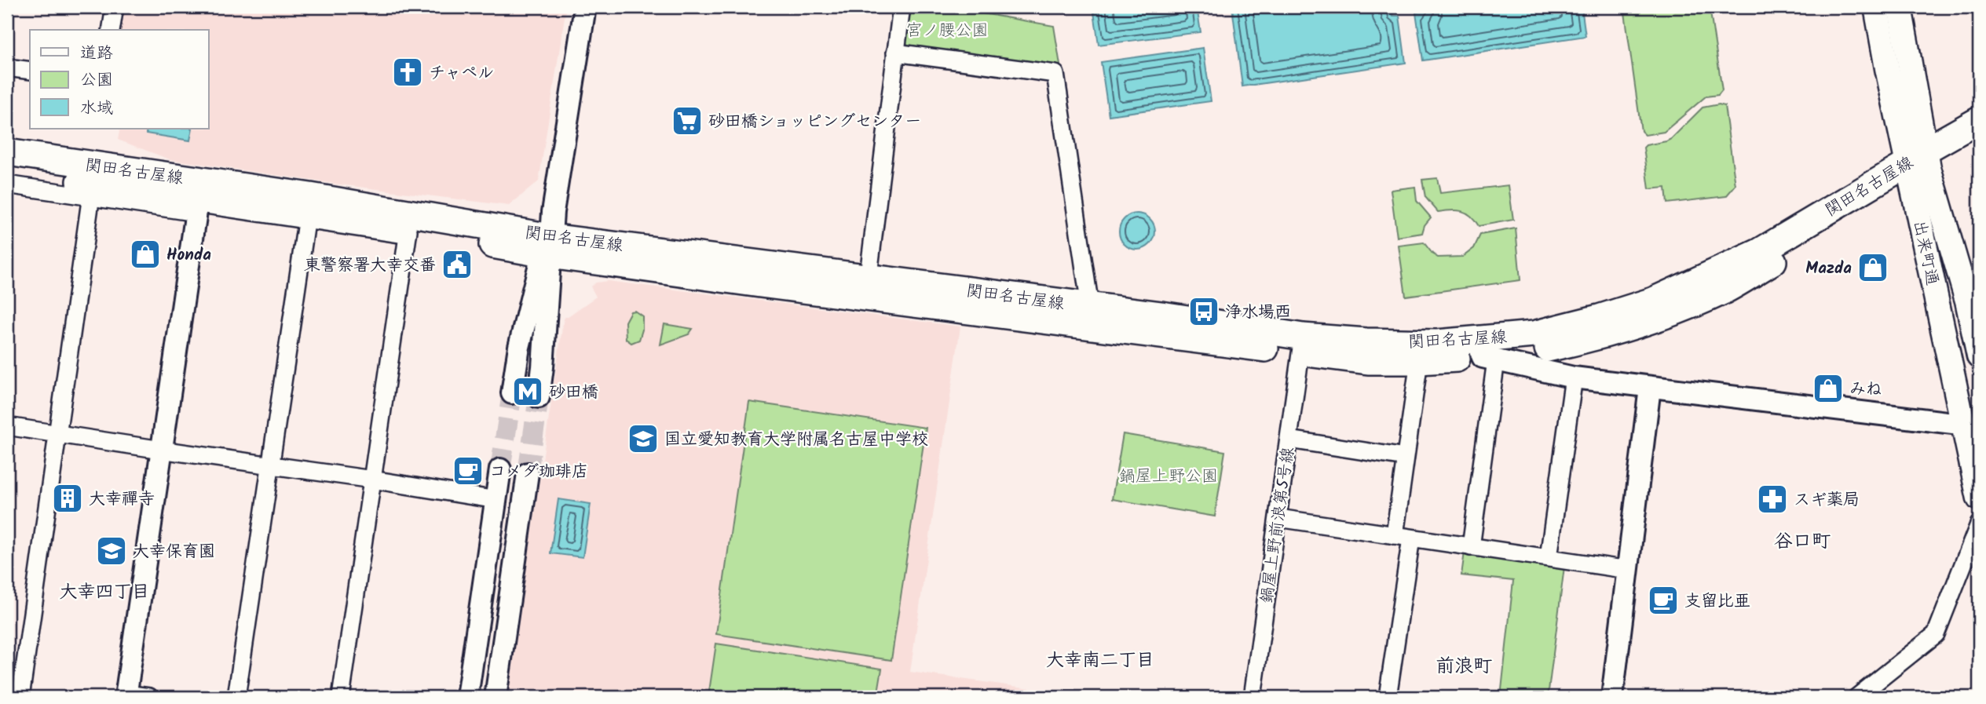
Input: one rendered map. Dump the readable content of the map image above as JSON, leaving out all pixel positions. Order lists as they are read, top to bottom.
{
  "streets": {
    "main road": ["関田名古屋線", "出来町通"],
    "street": ["鍋屋上野前浪第5号線"]
  },
  "crossings": [
    ["関田名古屋線", "出来町通"],
    ["関田名古屋線", "鍋屋上野前浪第5号線"]
  ],
  "districts": [
    "谷口町",
    "大幸四丁目",
    "大幸南二丁目",
    "前浪町"
  ],
  "parks": ["宮ノ腰公園", "鍋屋上野公園"],
  "places": {
    "church": ["チャペル"],
    "supermarket": ["砂田橋ショッピングセンター"],
    "shop": ["Honda", "Mazda", "みね"],
    "public building": ["東警察署大幸交番"],
    "bus stop": ["浄水場西"],
    "metro station": ["砂田橋"],
    "school or university": ["国立愛知教育大学附属名古屋中学校", "大幸保育園"],
    "cafe": ["コメダ珈琲店", "支留比亜"],
    "building": ["大幸禪寺"],
    "pharmacy": ["スギ薬局"]
  },
  "legend": ["道路", "公園", "水域"]
}
